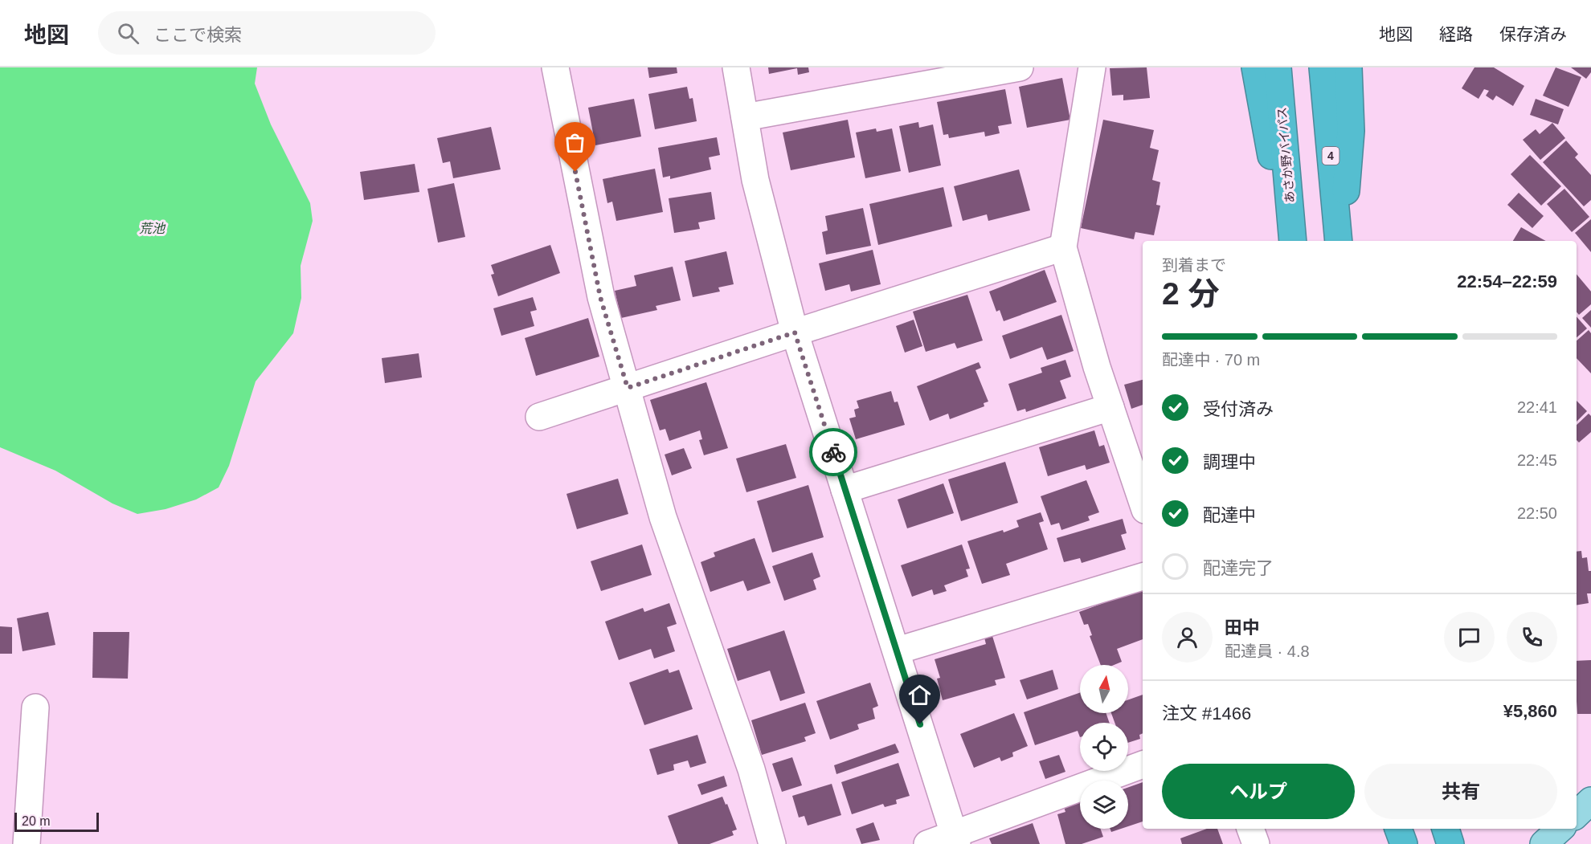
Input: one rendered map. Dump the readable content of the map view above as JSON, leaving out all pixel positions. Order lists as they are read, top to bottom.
{
  "streets": {
    "highway": ["あさか野バイパス", "4"]
  },
  "water": ["荒池"],
  "scale_bar": "20 m",
  "north": "top",
  "page": {
    "header": "地図",
    "search": "ここで検索",
    "nav": ["地図", "経路", "保存済み"],
    "heading": ["2 分", "到着まで", "22:54–22:59"],
    "panel": [
      "田中",
      "配達員 · 4.8",
      "注文 #1466",
      "¥5,860"
    ],
    "bar": "配達中 · 70 m",
    "list": [
      ["受付済み", "22:41"],
      ["調理中", "22:45"],
      ["配達中", "22:50"],
      "配達完了"
    ],
    "buttons": ["ヘルプ", "共有"],
    "scale": "20 m"
  }
}
